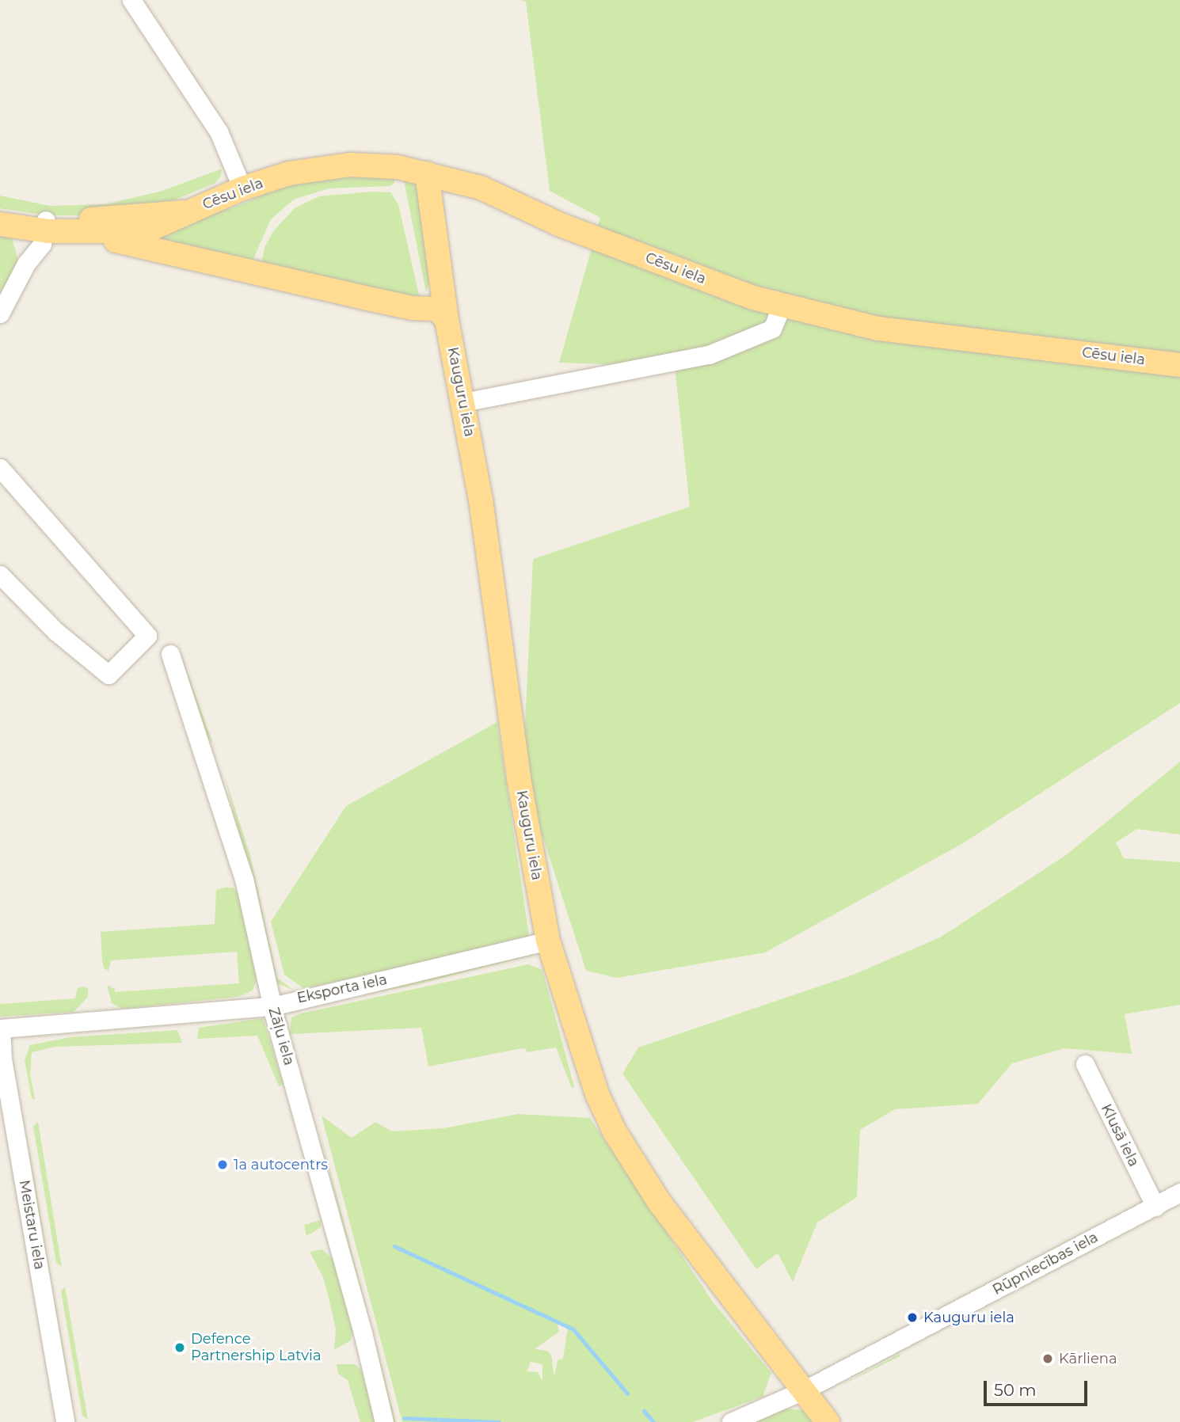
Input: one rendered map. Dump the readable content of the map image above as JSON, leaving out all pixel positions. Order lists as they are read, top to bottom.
{
  "streets": {
    "main road": ["Cēsu iela", "Kauguru iela"],
    "street": [
      "Eksporta iela",
      "Zāļu iela",
      "Klusā iela",
      "Meistaru iela",
      "Rūpniecības iela"
    ]
  },
  "crossings": [
    ["Cēsu iela", "Kauguru iela"],
    ["Kauguru iela", "Eksporta iela"],
    ["Kauguru iela", "Rūpniecības iela"],
    ["Eksporta iela", "Zāļu iela"],
    ["Eksporta iela", "Meistaru iela"],
    ["Klusā iela", "Rūpniecības iela"]
  ],
  "places": [
    "1a autocentrs",
    "Kauguru iela",
    "Defence Partnership Latvia",
    "Kārliena"
  ],
  "scale_bar": "50 m"
}
